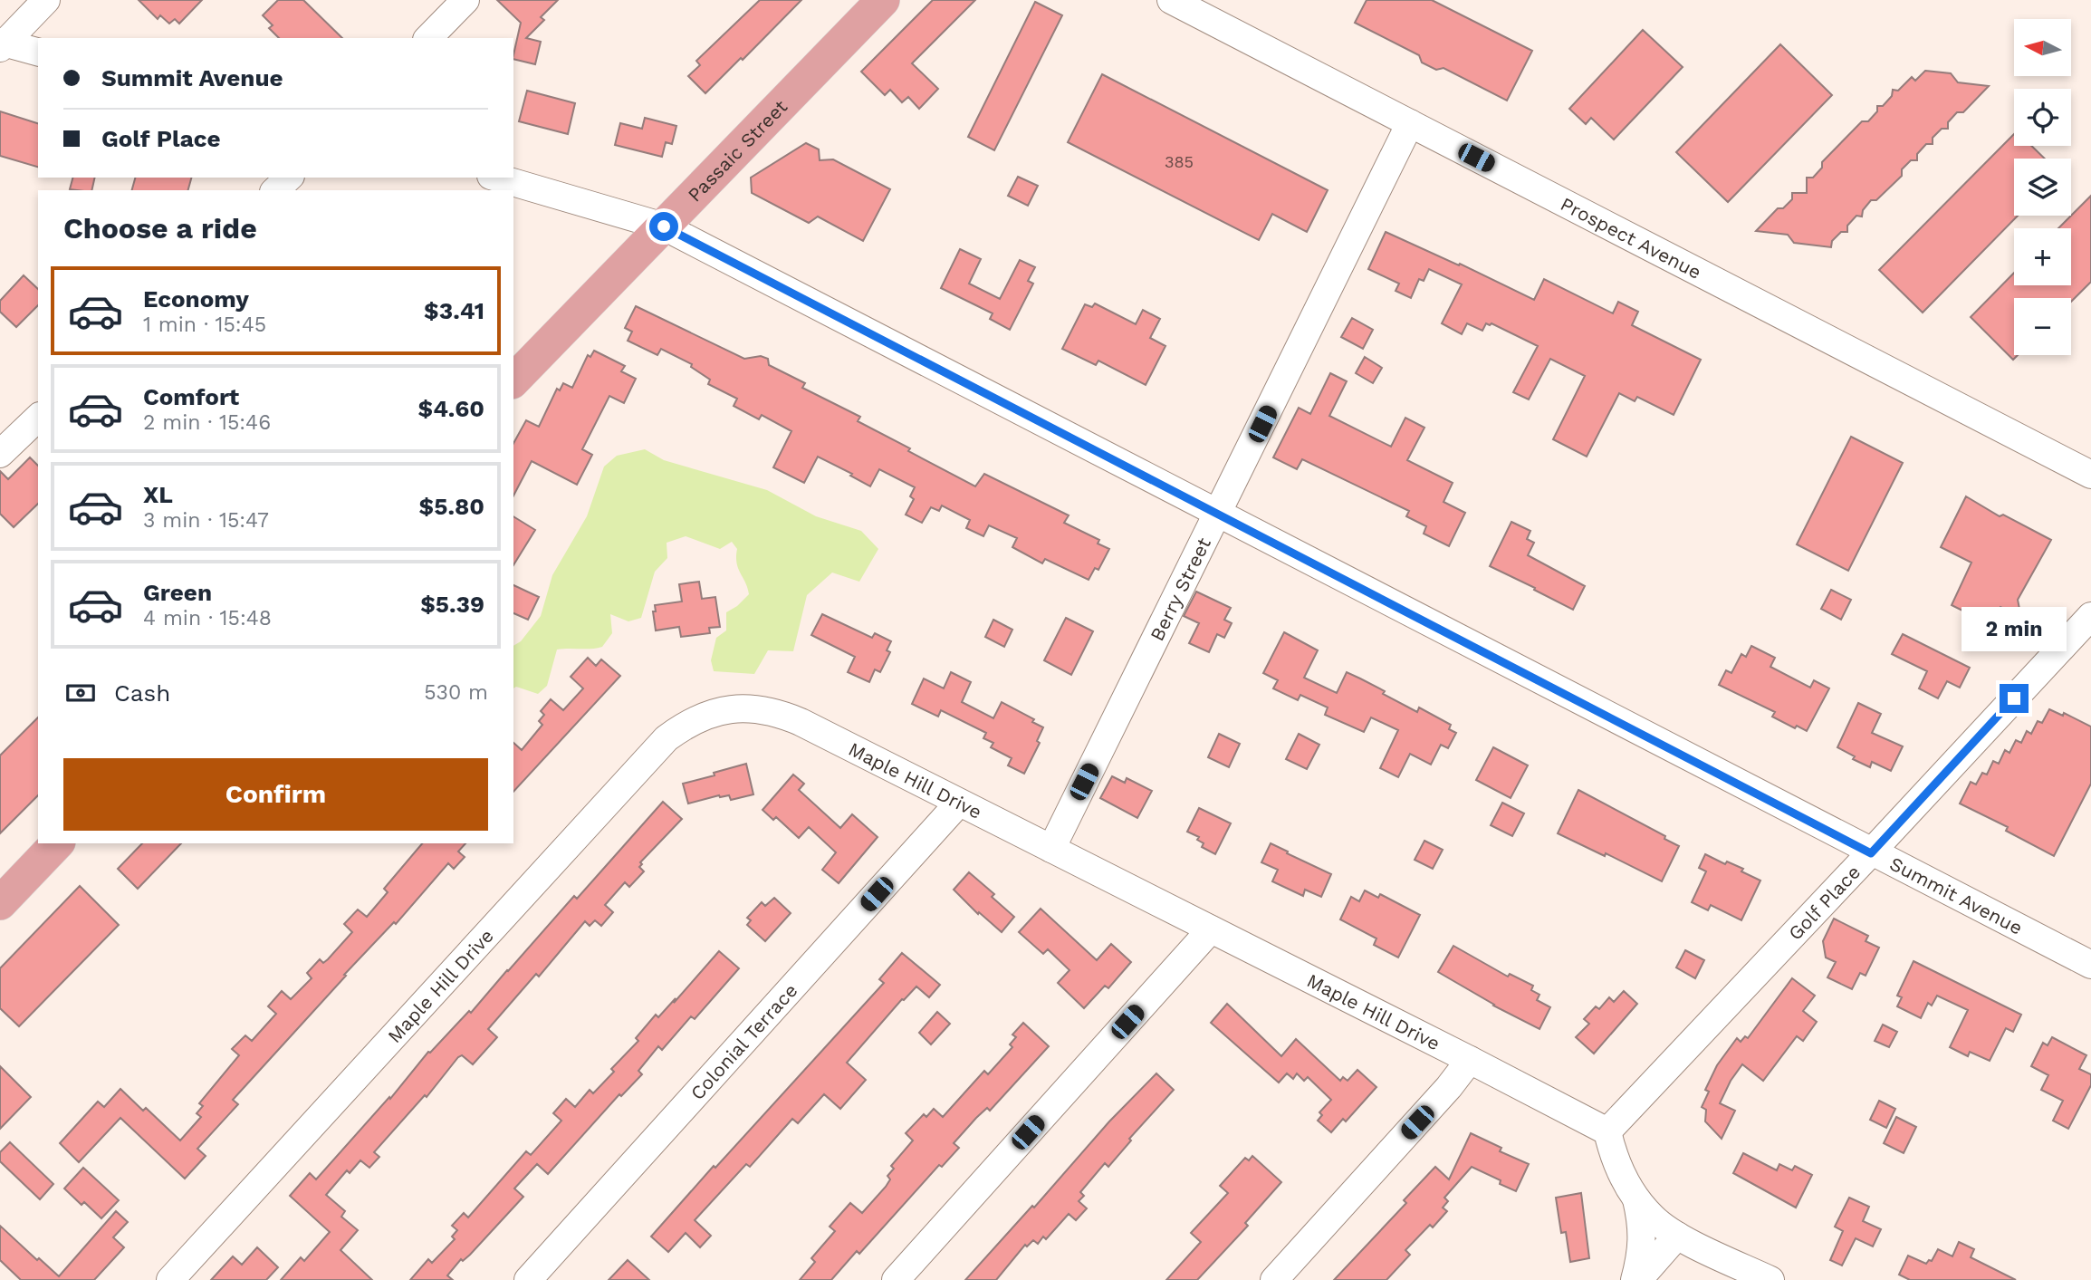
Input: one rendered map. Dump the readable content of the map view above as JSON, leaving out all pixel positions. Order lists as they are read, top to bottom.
{
  "streets": {
    "main road": ["Passaic Street"],
    "street": [
      "Prospect Avenue",
      "Berry Street",
      "Maple Hill Drive",
      "Summit Avenue",
      "Golf Place",
      "Colonial Terrace"
    ]
  },
  "crossings": [
    ["Passaic Street", "Summit Avenue"],
    ["Prospect Avenue", "Berry Street"],
    ["Berry Street", "Maple Hill Drive"],
    ["Berry Street", "Summit Avenue"],
    ["Maple Hill Drive", "Golf Place"],
    ["Maple Hill Drive", "Colonial Terrace"],
    ["Summit Avenue", "Golf Place"]
  ],
  "house_numbers": ["385"],
  "north": "left",
  "page": {
    "map_buttons": ["+", "−"],
    "banner": ["Summit Avenue", "Golf Place"],
    "heading": "Choose a ride",
    "list": [
      {
        "name": "Economy",
        "note": "1 min · 15:45",
        "value": "$3.41"
      },
      {
        "name": "Comfort",
        "note": "2 min · 15:46",
        "value": "$4.60"
      },
      {
        "name": "XL",
        "note": "3 min · 15:47",
        "value": "$5.80"
      },
      {
        "name": "Green",
        "note": "4 min · 15:48",
        "value": "$5.39"
      }
    ],
    "bubble": "2 min",
    "pay": ["Cash", "530 m"],
    "buttons": "Confirm"
  }
}
